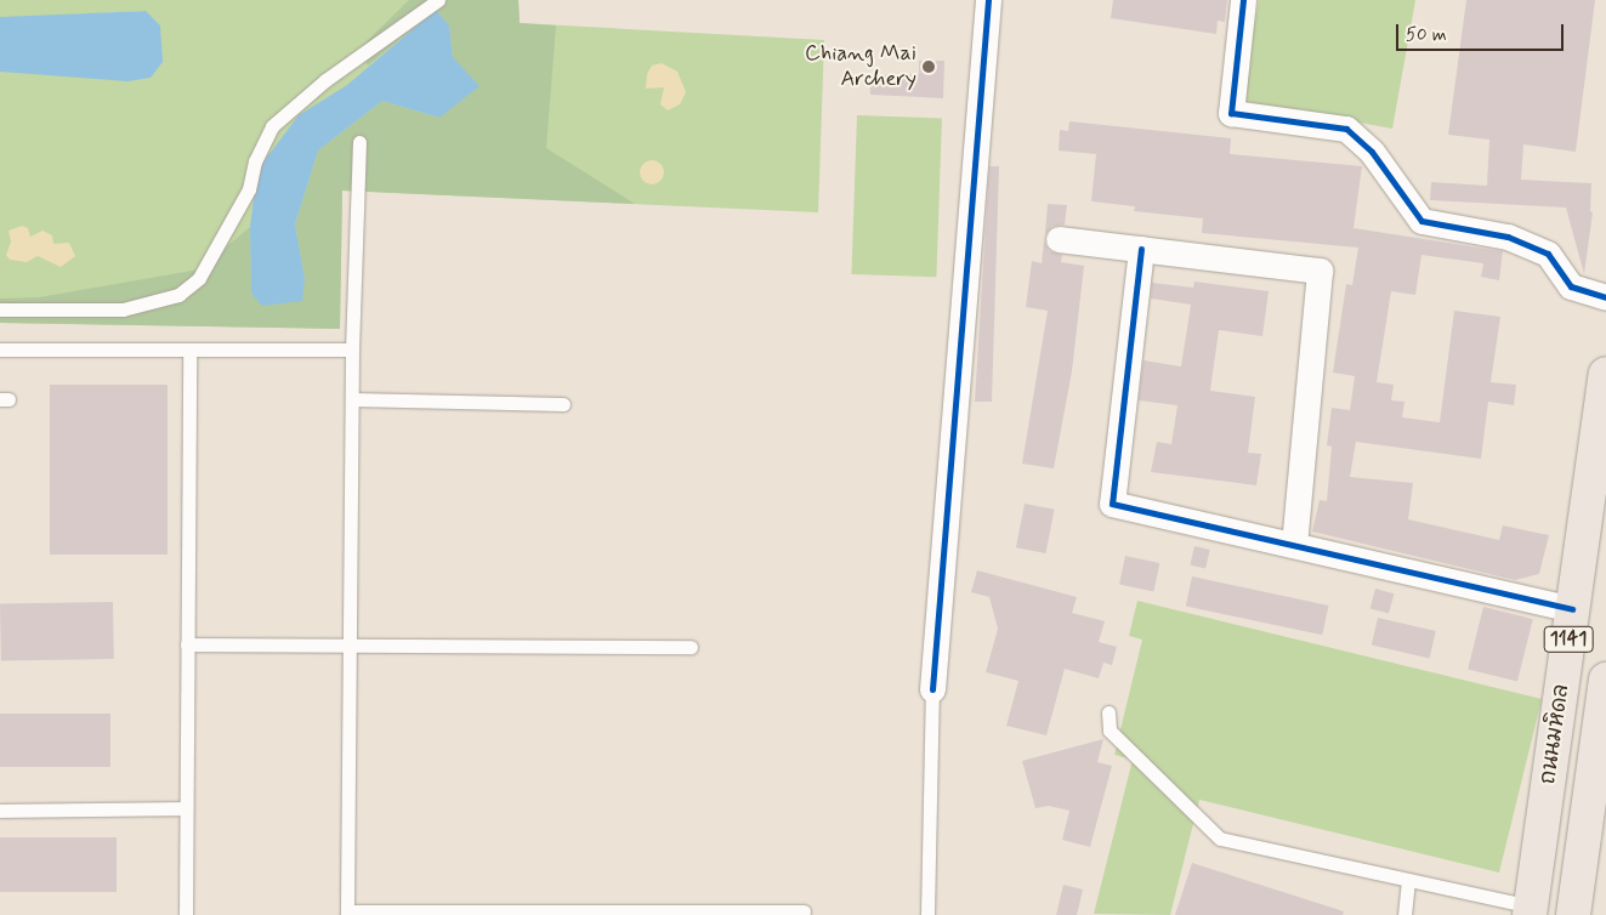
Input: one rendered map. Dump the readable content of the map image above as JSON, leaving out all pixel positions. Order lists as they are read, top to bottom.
{
  "streets": {
    "main road": ["1141", "ถนนมหิดล"]
  },
  "places": ["Chiang Mai Archery"],
  "scale_bar": "50 m"
}
